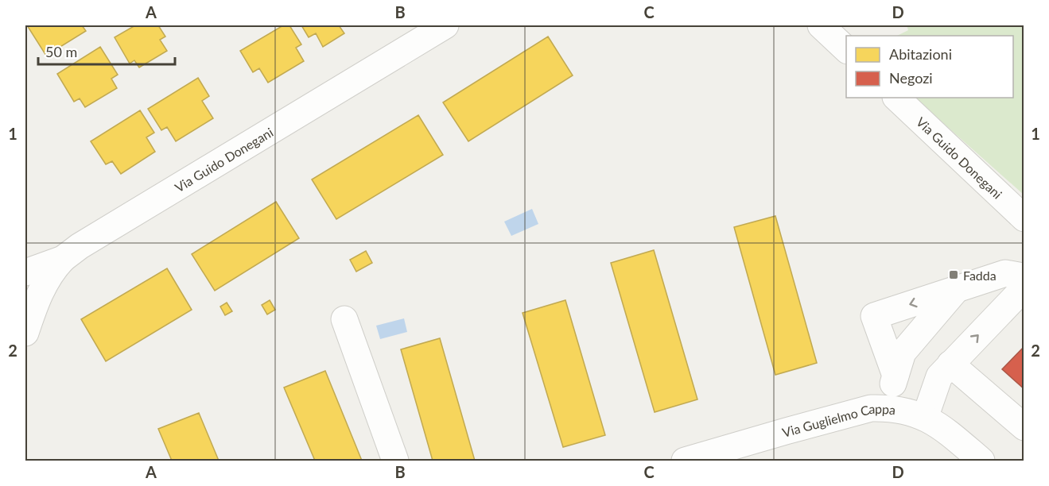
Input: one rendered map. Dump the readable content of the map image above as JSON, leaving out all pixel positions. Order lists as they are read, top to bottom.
{
  "streets": {
    "street": ["Via Guido Donegani", "Via Guglielmo Cappa"]
  },
  "places": {
    "transit": ["Fadda"]
  },
  "legend": ["Abitazioni", "Negozi"],
  "scale_bar": "50 m",
  "grid": {
    "columns": [
      "A",
      "B",
      "C",
      "D"
    ],
    "rows": ["1", "2"]
  }
}
